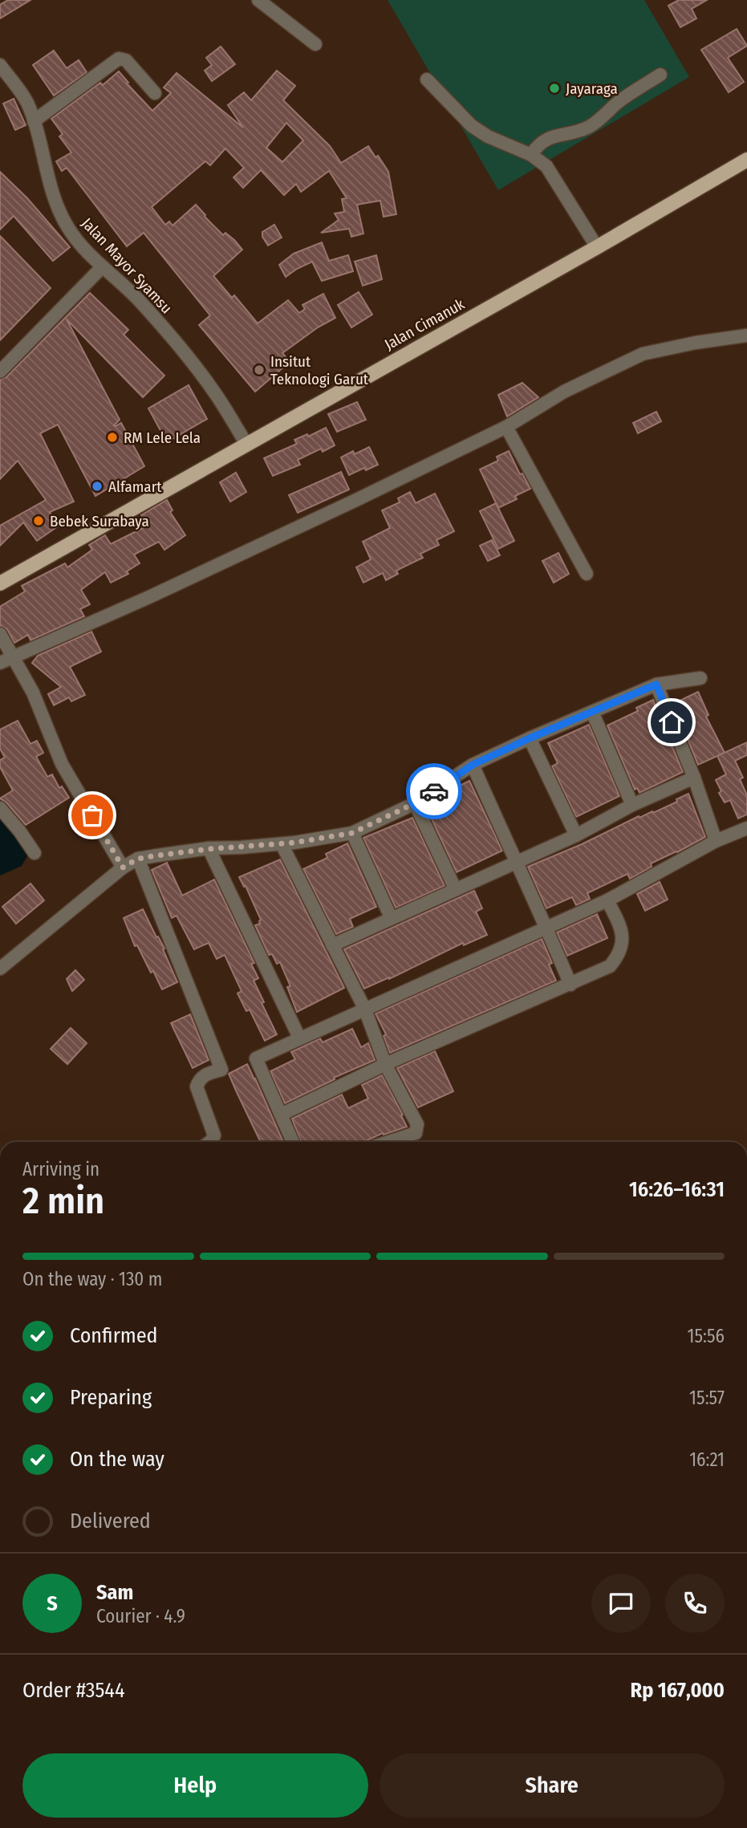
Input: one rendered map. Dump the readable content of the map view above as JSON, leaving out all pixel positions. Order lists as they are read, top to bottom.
{
  "streets": {
    "main road": ["Jalan Cimanuk"],
    "street": ["Jalan Mayor Syamsu"]
  },
  "crossings": [
    ["Jalan Mayor Syamsu", "Jalan Cimanuk"]
  ],
  "places": [
    "Jayaraga",
    "Insitut Teknologi Garut",
    "RM Lele Lela",
    "Alfamart",
    "Bebek Surabaya"
  ],
  "page": {
    "heading": ["2 min", "Arriving in", "16:26–16:31"],
    "panel": [
      "Sam",
      "Courier · 4.9",
      "Order #3544",
      "Rp 167,000"
    ],
    "bar": "On the way · 130 m",
    "list": [
      ["Confirmed", "15:56"],
      ["Preparing", "15:57"],
      ["On the way", "16:21"],
      "Delivered"
    ],
    "round": "S",
    "buttons": ["Help", "Share"]
  }
}
